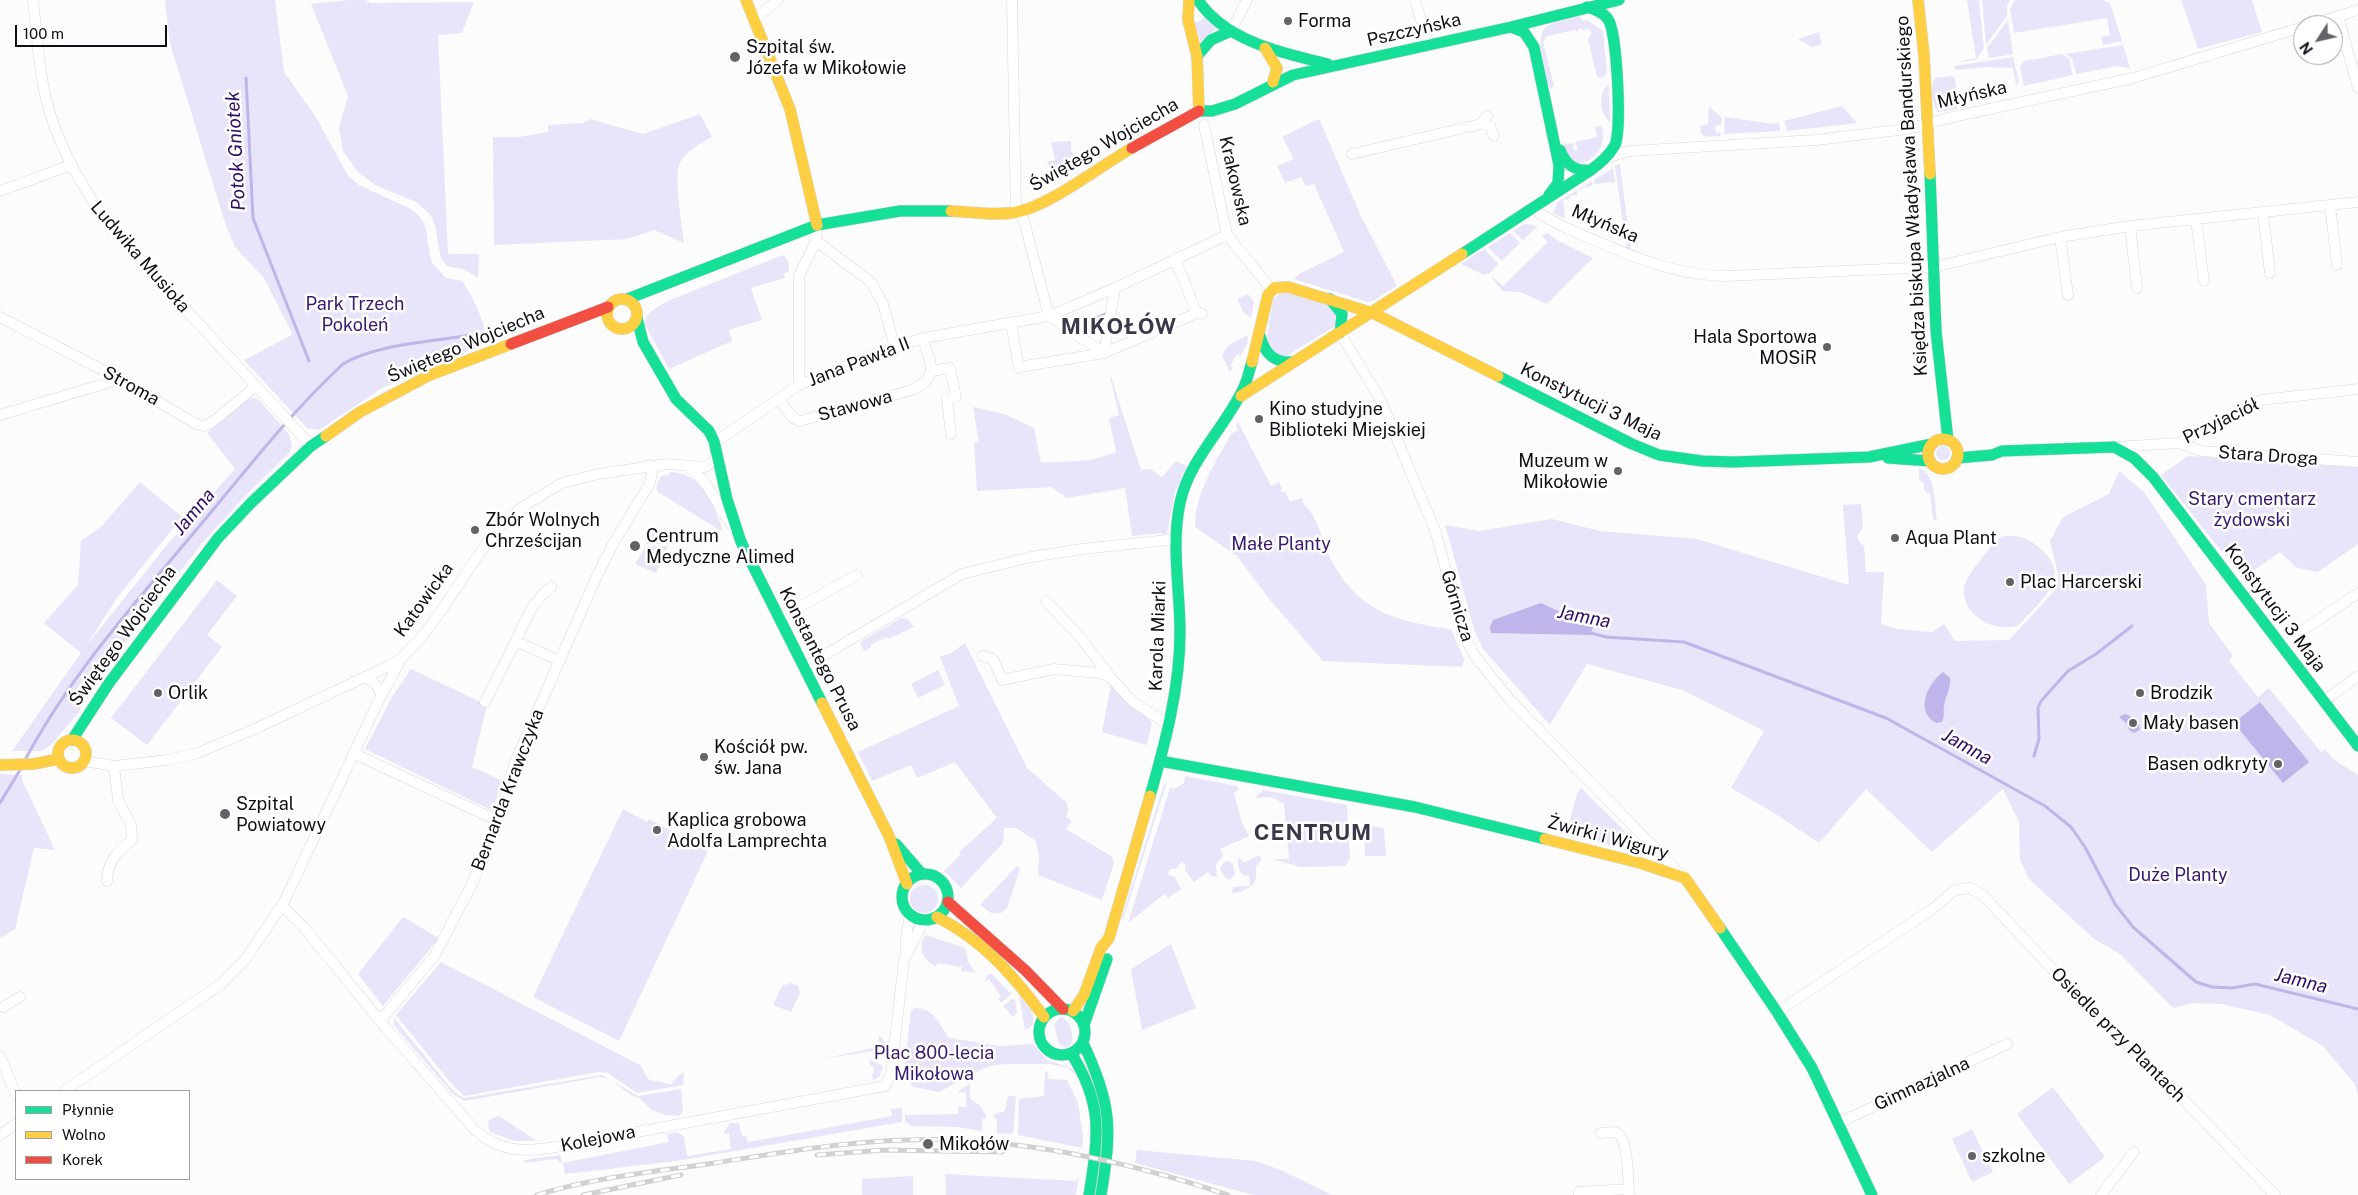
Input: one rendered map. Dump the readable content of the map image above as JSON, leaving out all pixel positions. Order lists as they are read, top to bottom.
{
  "streets": {
    "street": [
      "Pszczyńska",
      "Młyńska",
      "Świętego Wojciecha",
      "Krakowska",
      "Księdza biskupa Władysława Bandurskiego",
      "Ludwika Musioła",
      "Jana Pawła II",
      "Stroma",
      "Konstytucji 3 Maja",
      "Stawowa",
      "Przyjaciół",
      "Stara Droga",
      "Katowicka",
      "Górnicza",
      "Karola Miarki",
      "Konstantego Prusa",
      "Bernarda Krawczyka",
      "Żwirki i Wigury",
      "Osiedle przy Plantach",
      "Gimnazjalna",
      "Kolejowa"
    ]
  },
  "crossings": [
    ["Pszczyńska", "Młyńska"],
    ["Pszczyńska", "Świętego Wojciecha"],
    ["Młyńska", "Krakowska"],
    ["Młyńska", "Księdza biskupa Władysława Bandurskiego"],
    ["Młyńska", "Konstytucji 3 Maja"],
    ["Młyńska", "Górnicza"],
    ["Młyńska", "Karola Miarki"],
    ["Świętego Wojciecha", "Ludwika Musioła"],
    ["Świętego Wojciecha", "Katowicka"],
    ["Świętego Wojciecha", "Konstantego Prusa"],
    ["Krakowska", "Jana Pawła II"],
    ["Krakowska", "Konstytucji 3 Maja"],
    ["Krakowska", "Górnicza"],
    ["Krakowska", "Karola Miarki"],
    ["Księdza biskupa Władysława Bandurskiego", "Konstytucji 3 Maja"],
    ["Ludwika Musioła", "Stroma"],
    ["Jana Pawła II", "Stawowa"],
    ["Konstytucji 3 Maja", "Przyjaciół"],
    ["Konstytucji 3 Maja", "Górnicza"],
    ["Konstytucji 3 Maja", "Karola Miarki"],
    ["Przyjaciół", "Stara Droga"],
    ["Katowicka", "Konstantego Prusa"],
    ["Katowicka", "Bernarda Krawczyka"],
    ["Górnicza", "Karola Miarki"],
    ["Górnicza", "Żwirki i Wigury"],
    ["Karola Miarki", "Żwirki i Wigury"],
    ["Konstantego Prusa", "Kolejowa"],
    ["Bernarda Krawczyka", "Kolejowa"],
    ["Żwirki i Wigury", "Osiedle przy Plantach"],
    ["Żwirki i Wigury", "Gimnazjalna"]
  ],
  "districts": ["MIKOŁÓW", "CENTRUM"],
  "water": ["Potok Gniotek", "Jamna"],
  "parks": [
    "Park Trzech Pokoleń",
    "Stary cmentarz żydowski",
    "Małe Planty",
    "Duże Planty",
    "Plac 800-lecia Mikołowa"
  ],
  "places": [
    "Forma",
    "Szpital św. Józefa w Mikołowie",
    "Hala Sportowa MOSiR",
    "Kino studyjne Biblioteki Miejskiej",
    "Muzeum w Mikołowie",
    "Zbór Wolnych Chrześcijan",
    "Aqua Plant",
    "Centrum Medyczne Alimed",
    "Plac Harcerski",
    "Orlik",
    "Brodzik",
    "Mały basen",
    "Kościół pw. św. Jana",
    "Basen odkryty",
    "Szpital Powiatowy",
    "Kaplica grobowa Adolfa Lamprechta",
    "Mikołów",
    "szkolne"
  ],
  "legend": ["Płynnie", "Wolno", "Korek"],
  "scale_bar": "100 m",
  "north": "bottom left"
}
